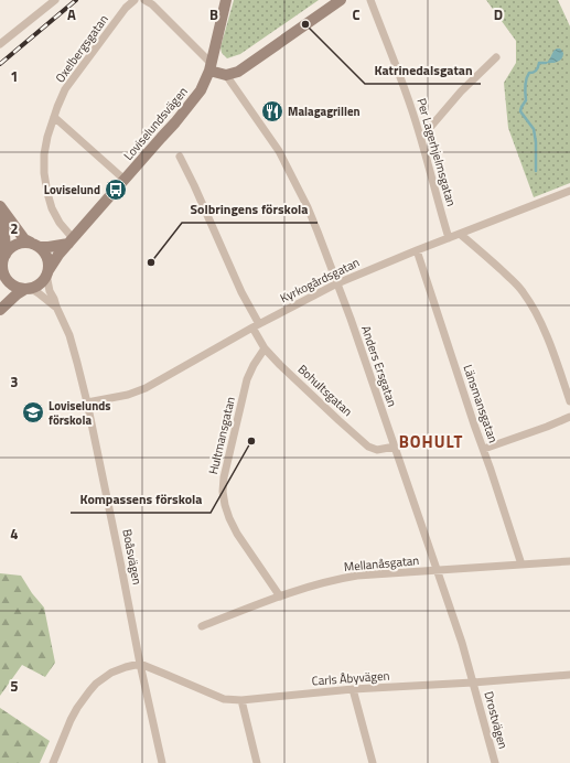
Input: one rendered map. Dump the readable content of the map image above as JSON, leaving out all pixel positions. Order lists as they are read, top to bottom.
{
  "streets": {
    "street": [
      "Oxelbergsgatan",
      "Loviselundsvägen",
      "Per Lagerhjelmsgatan",
      "Kyrkogårdsgatan",
      "Anders Ersgatan",
      "Bohultsgatan",
      "Länsmansgatan",
      "Hultmansgatan",
      "Boåsvägen",
      "Mellanåsgatan",
      "Carls Åbyvägen",
      "Drostvägen"
    ]
  },
  "crossings": [
    ["Oxelbergsgatan", "Loviselundsvägen"],
    ["Loviselundsvägen", "Boåsvägen"],
    ["Per Lagerhjelmsgatan", "Kyrkogårdsgatan"],
    ["Kyrkogårdsgatan", "Anders Ersgatan"],
    ["Kyrkogårdsgatan", "Bohultsgatan"],
    ["Kyrkogårdsgatan", "Länsmansgatan"],
    ["Kyrkogårdsgatan", "Boåsvägen"],
    ["Anders Ersgatan", "Bohultsgatan"],
    ["Anders Ersgatan", "Mellanåsgatan"],
    ["Anders Ersgatan", "Carls Åbyvägen"],
    ["Anders Ersgatan", "Drostvägen"],
    ["Bohultsgatan", "Hultmansgatan"],
    ["Länsmansgatan", "Mellanåsgatan"],
    ["Hultmansgatan", "Mellanåsgatan"],
    ["Boåsvägen", "Carls Åbyvägen"],
    ["Carls Åbyvägen", "Drostvägen"]
  ],
  "districts": ["BOHULT"],
  "places": {
    "other": ["Katrinedalsgatan", "Solbringens förskola", "Kompassens förskola"],
    "restaurant": ["Malagagrillen"],
    "bus stop": ["Loviselund"],
    "school or university": ["Loviselunds förskola"]
  },
  "grid": {
    "columns": [
      "A",
      "B",
      "C",
      "D"
    ],
    "rows": [
      "1",
      "2",
      "3",
      "4",
      "5"
    ]
  }
}
